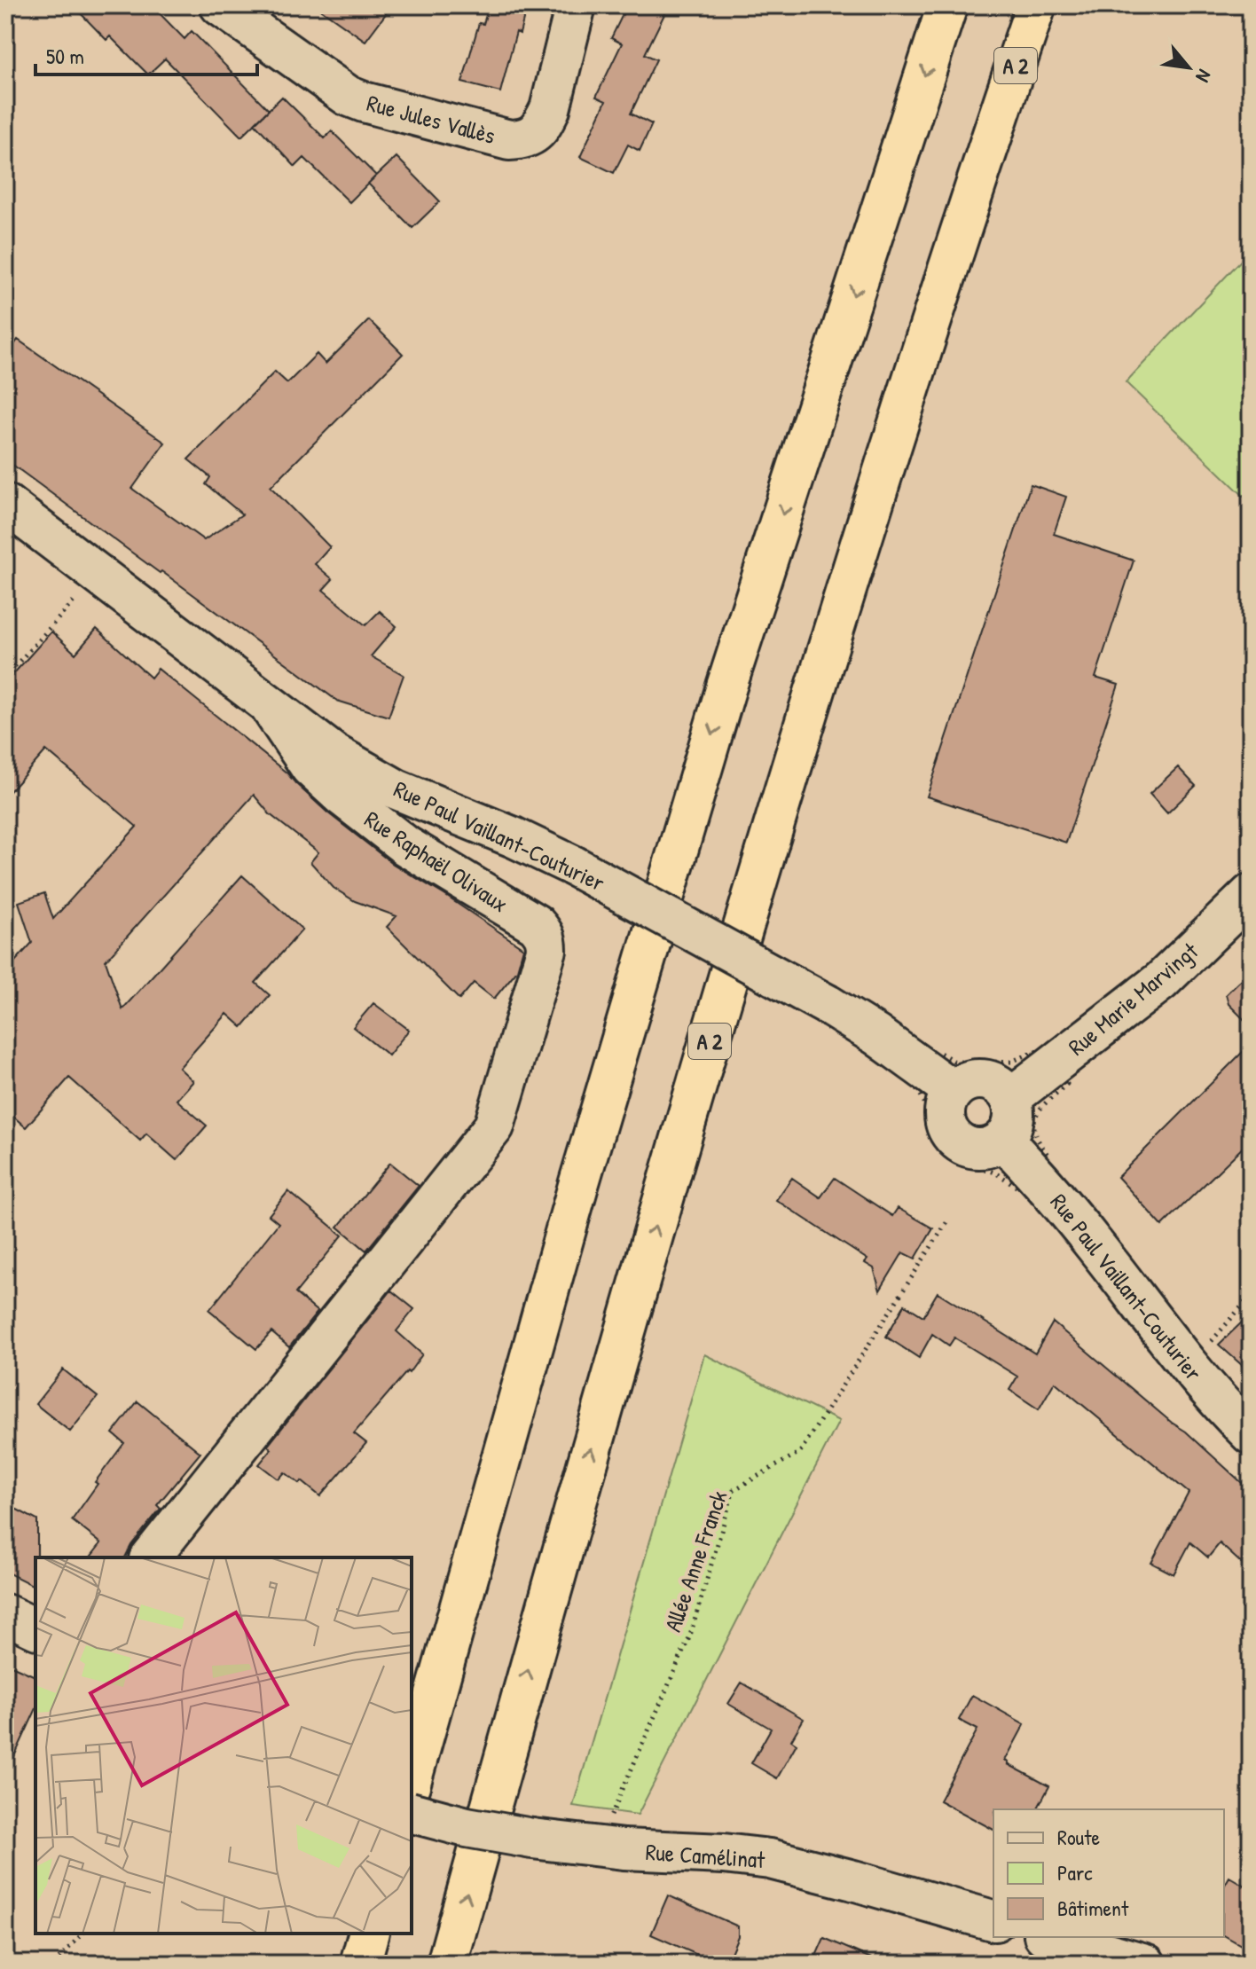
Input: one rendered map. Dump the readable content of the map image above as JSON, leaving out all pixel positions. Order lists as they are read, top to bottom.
{
  "streets": {
    "highway": ["A 2"],
    "street": [
      "Rue Jules Vallès",
      "Rue Paul Vaillant-Couturier",
      "Rue Raphaël Olivaux",
      "Rue Marie Marvingt",
      "Rue Camélinat"
    ],
    "path": ["Allée Anne Franck"]
  },
  "crossings": [
    ["Rue Paul Vaillant-Couturier", "Rue Raphaël Olivaux"],
    ["Rue Paul Vaillant-Couturier", "Rue Marie Marvingt"],
    ["Allée Anne Franck", "Rue Camélinat"]
  ],
  "legend": ["Route", "Parc", "Bâtiment"],
  "scale_bar": "50 m",
  "north": "bottom right"
}
